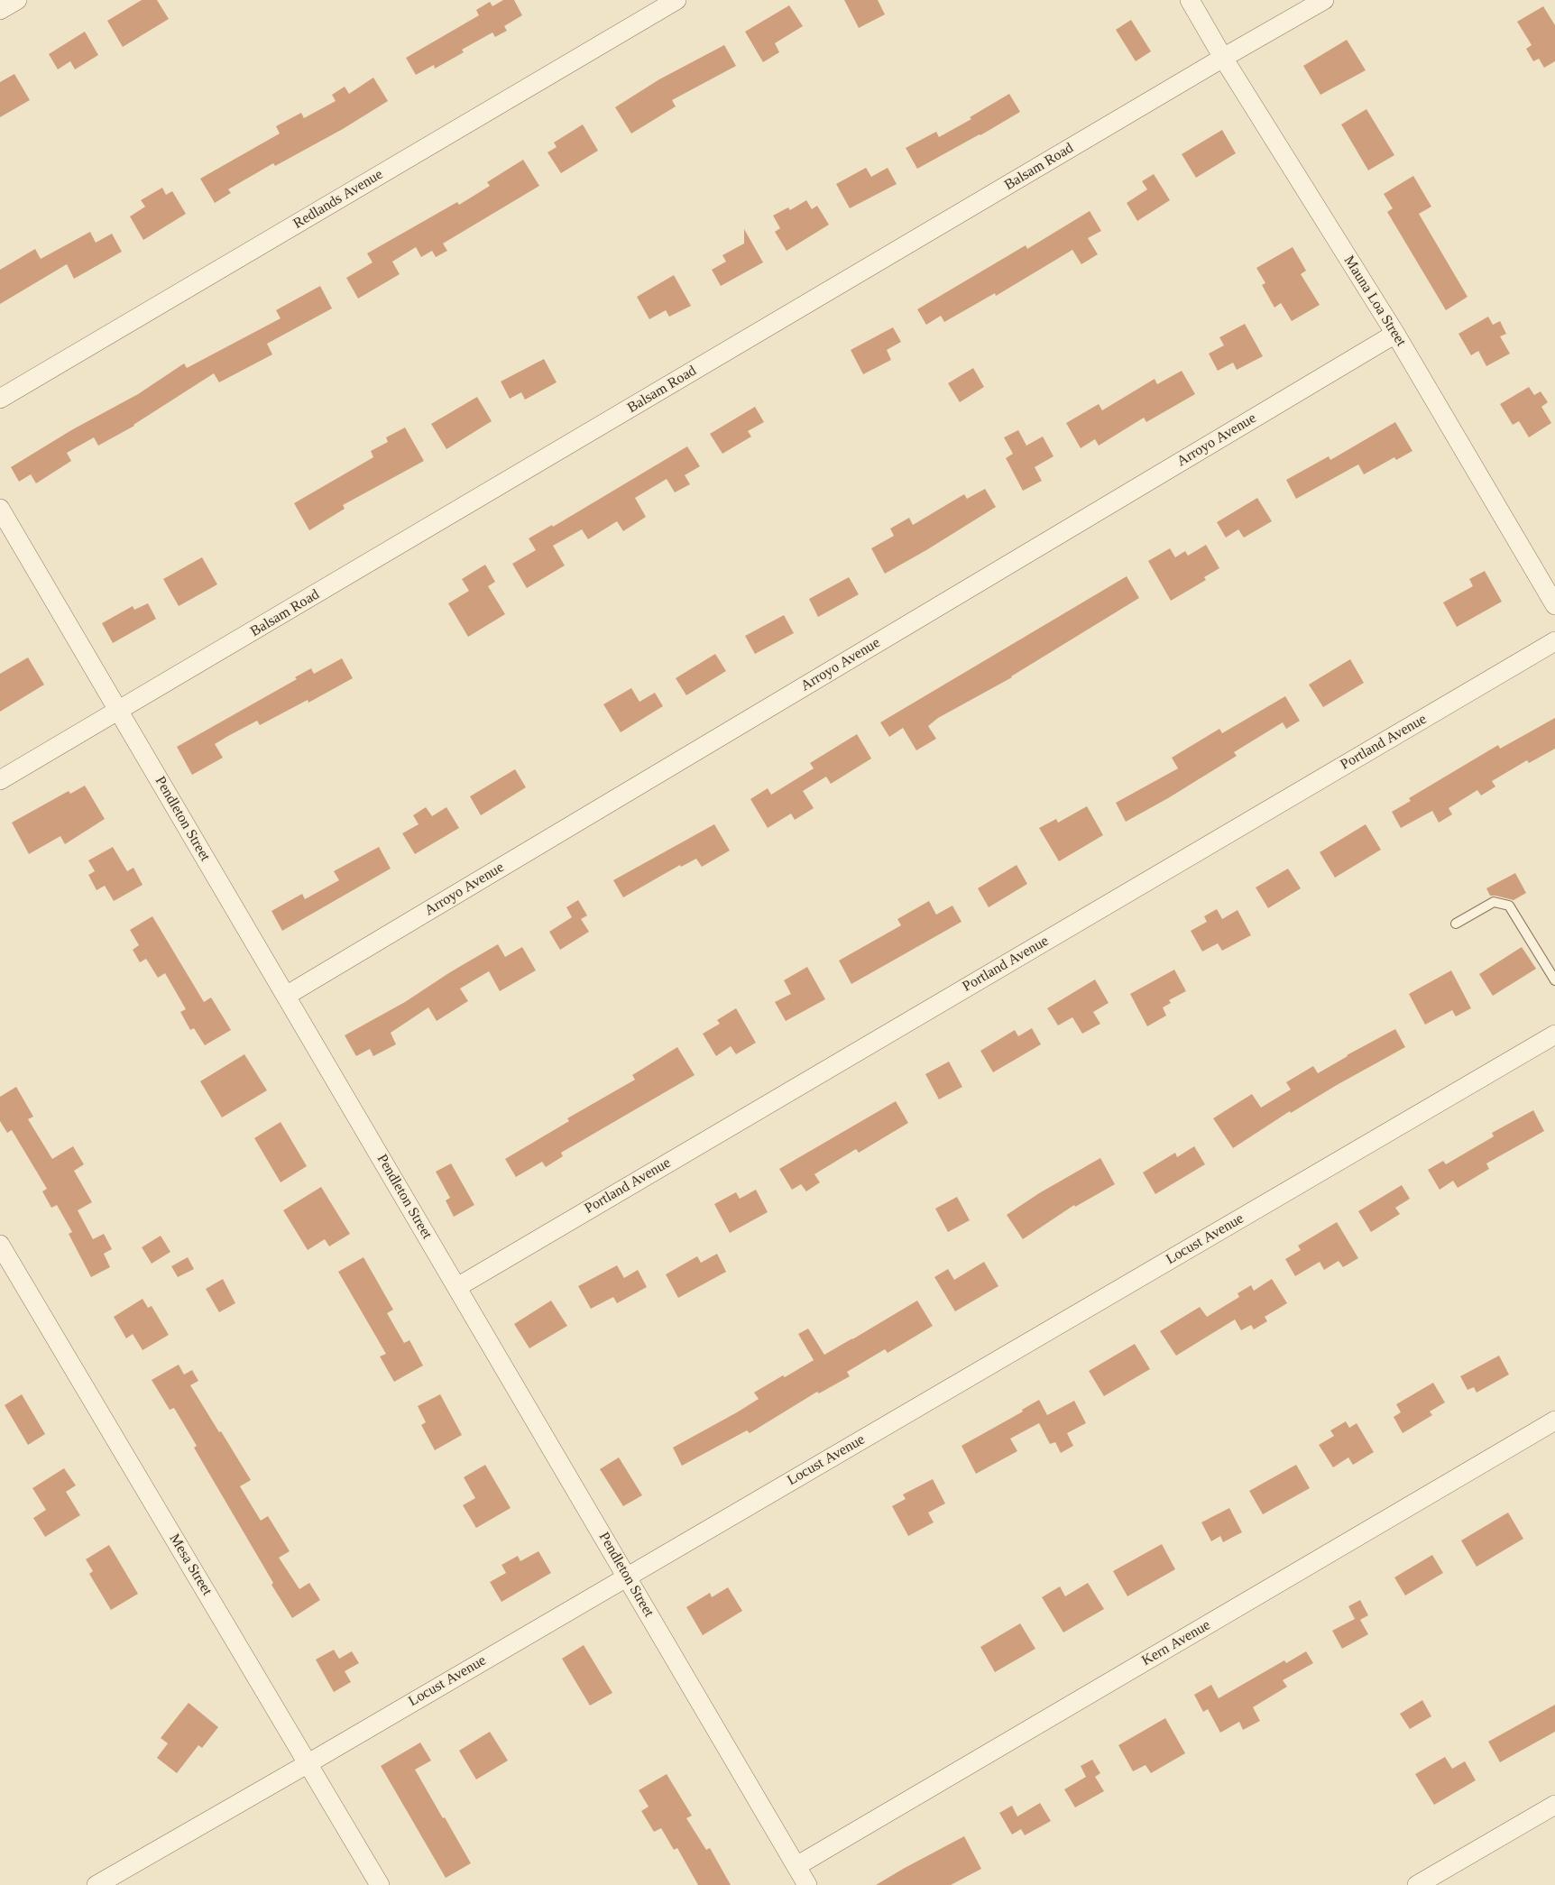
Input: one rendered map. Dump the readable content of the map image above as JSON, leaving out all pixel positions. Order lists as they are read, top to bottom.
{
  "streets": {
    "street": [
      "Balsam Road",
      "Redlands Avenue",
      "Mauna Loa Street",
      "Arroyo Avenue",
      "Portland Avenue",
      "Pendleton Street",
      "Locust Avenue",
      "Mesa Street",
      "Kern Avenue"
    ]
  },
  "crossings": [
    ["Balsam Road", "Mauna Loa Street"],
    ["Balsam Road", "Pendleton Street"],
    ["Mauna Loa Street", "Arroyo Avenue"],
    ["Arroyo Avenue", "Pendleton Street"],
    ["Portland Avenue", "Pendleton Street"],
    ["Pendleton Street", "Locust Avenue"],
    ["Pendleton Street", "Kern Avenue"],
    ["Locust Avenue", "Mesa Street"]
  ]
}
